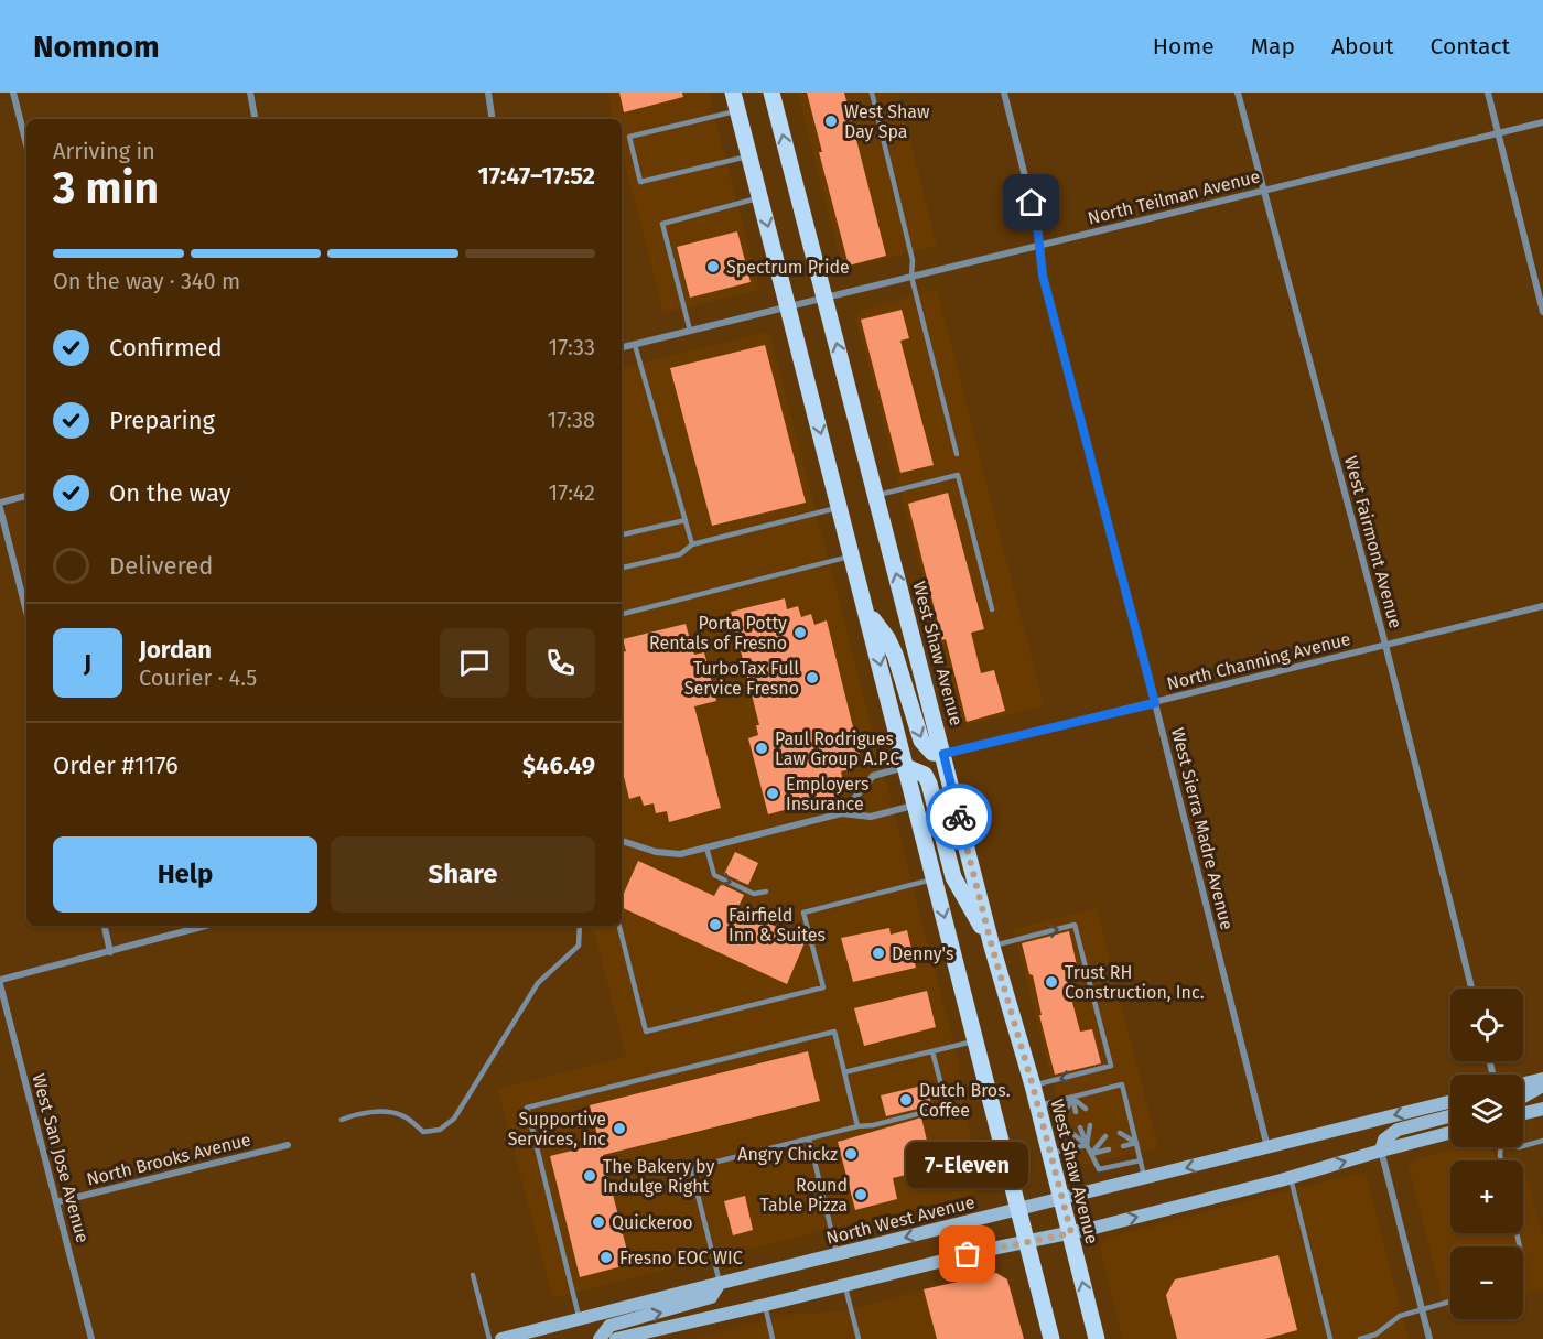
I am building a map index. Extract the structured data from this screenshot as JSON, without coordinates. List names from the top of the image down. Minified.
{"streets":{"main road":["West Shaw Avenue","North West Avenue"],"street":["North Teilman Avenue","West Fairmont Avenue","North Channing Avenue","West Sierra Madre Avenue","West San Jose Avenue","North Brooks Avenue"]},"crossings":[["North Teilman Avenue","West Fairmont Avenue"],["North Teilman Avenue","West Shaw Avenue"],["North Teilman Avenue","West Sierra Madre Avenue"],["West Fairmont Avenue","North Channing Avenue"],["West Shaw Avenue","North Channing Avenue"],["West Shaw Avenue","North West Avenue"],["North Channing Avenue","West Sierra Madre Avenue"],["West Sierra Madre Avenue","North West Avenue"],["West San Jose Avenue","North Brooks Avenue"]],"places":["West Shaw Day Spa","Spectrum Pride","Porta Potty Rentals of Fresno","TurboTax Full Service Fresno","Paul Rodrigues Law Group A.P.C","Employers Insurance","Fairfield Inn & Suites","Denny's","Trust RH Construction, Inc.","Dutch Bros. Coffee","Supportive Services, Inc","Angry Chickz","The Bakery by Indulge Right","Round Table Pizza","Quickeroo","7-Eleven","Fresno EOC WIC"],"page":{"header":"Nomnom","nav":["Home","Map","About","Contact"],"heading":["3 min","Arriving in","17:47–17:52"],"panel":["Jordan","Courier · 4.5","Order #1176","$46.49"],"bar":"On the way · 340 m","list":[["Confirmed","17:33"],["Preparing","17:38"],["On the way","17:42"],"Delivered"],"round":"J","buttons":["Help","Share"],"map_buttons":["+","−"],"bubble":"7-Eleven"}}
